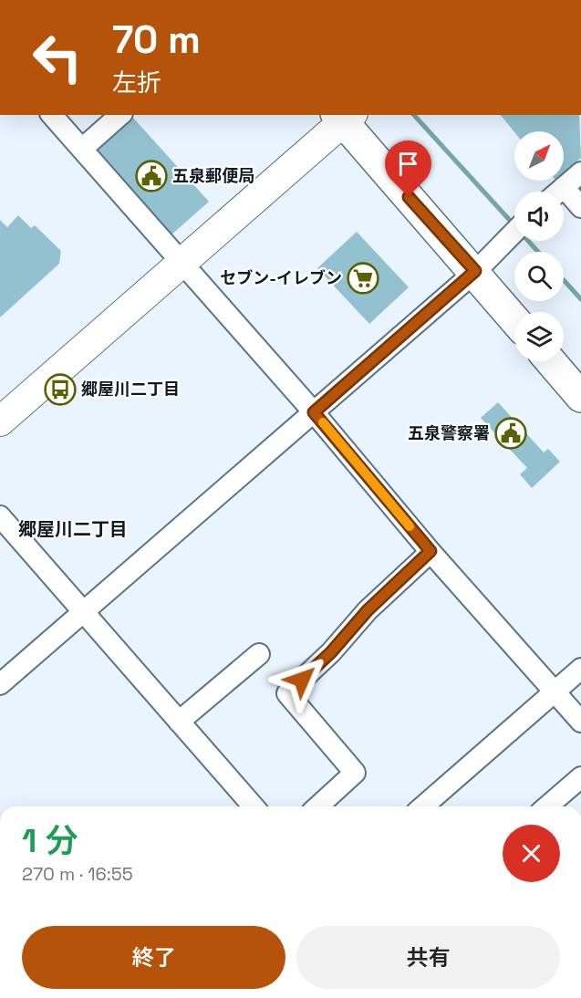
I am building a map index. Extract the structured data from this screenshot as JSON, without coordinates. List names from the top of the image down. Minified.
{"districts":["郷屋川二丁目"],"places":{"public building":["五泉郵便局","五泉警察署"],"supermarket":["セブン-イレブン"],"bus stop":["郷屋川二丁目"]},"north":"top right","page":{"turn":["70 m","左折"],"heading":["1 分","270 m · 16:55"],"buttons":["終了","共有"]}}
